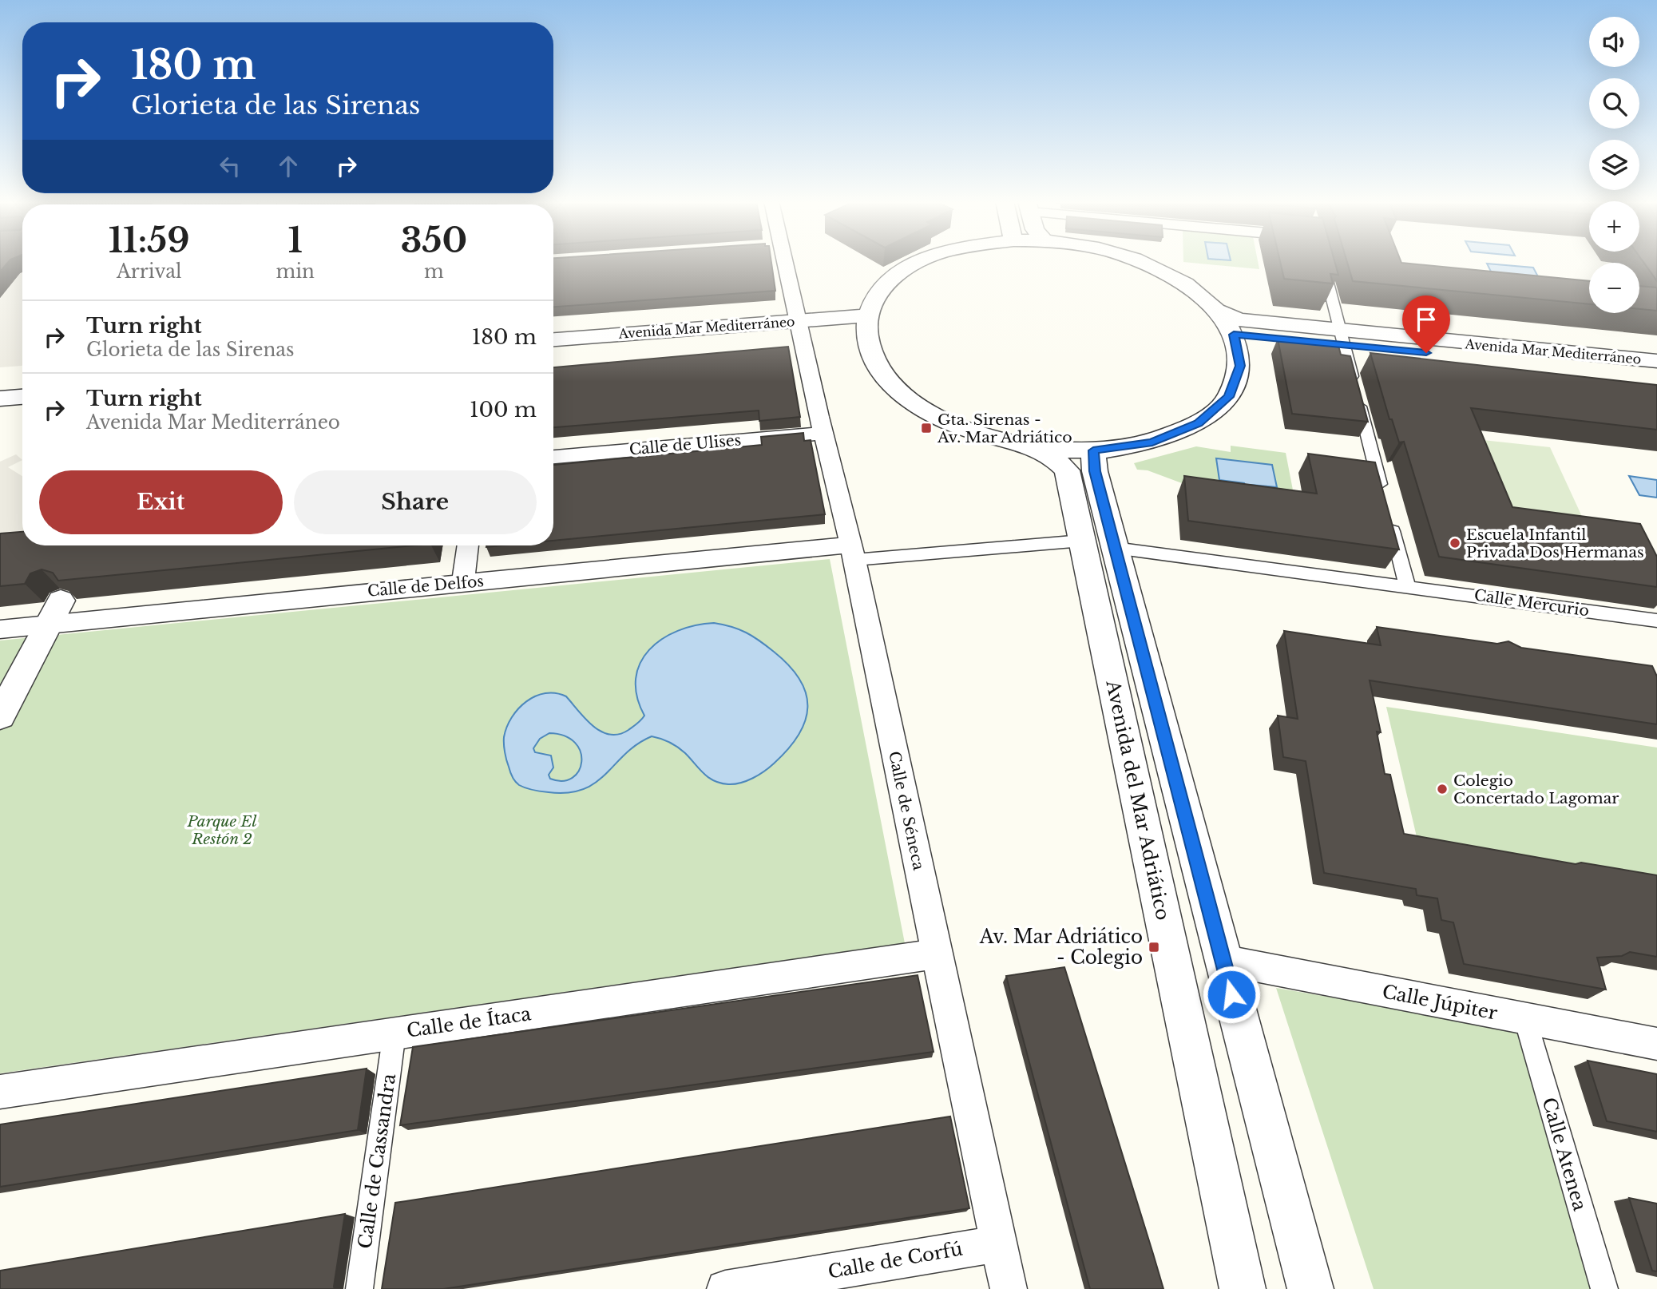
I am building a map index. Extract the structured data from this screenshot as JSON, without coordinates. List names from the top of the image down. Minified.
{"streets":{"street":["Avenida Mar Mediterráneo","Calle de Ulises","Calle de Delfos","Calle Mercurio","Avenida del Mar Adriático","Calle de Séneca","Calle Júpiter","Calle de Ítaca","Calle Atenea","Calle de Cassandra","Calle de Corfú"]},"crossings":[["Avenida Mar Mediterráneo","Calle de Séneca"],["Calle de Ulises","Calle de Séneca"],["Calle de Delfos","Calle Mercurio"],["Calle de Delfos","Calle de Séneca"],["Calle Mercurio","Avenida del Mar Adriático"],["Calle Mercurio","Calle de Séneca"],["Avenida del Mar Adriático","Calle Júpiter"],["Calle de Séneca","Calle de Ítaca"],["Calle de Séneca","Calle de Corfú"],["Calle Júpiter","Calle Atenea"],["Calle de Ítaca","Calle de Cassandra"]],"parks":["Parque El Restón 2"],"places":{"transit":["Gta. Sirenas - Av. Mar Adriático","Av. Mar Adriático - Colegio"],"other":["Escuela Infantil Privada Dos Hermanas","Colegio Concertado Lagomar"]},"page":{"map_buttons":["+","−"],"turn":["180 m","Glorieta de las Sirenas"],"eta":["11:59","Arrival","1","min","350","m"],"list":[{"name":"Turn right","note":"Glorieta de las Sirenas","value":"180 m"},{"name":"Turn right","note":"Avenida Mar Mediterráneo","value":"100 m"}],"buttons":["Exit","Share"]}}
